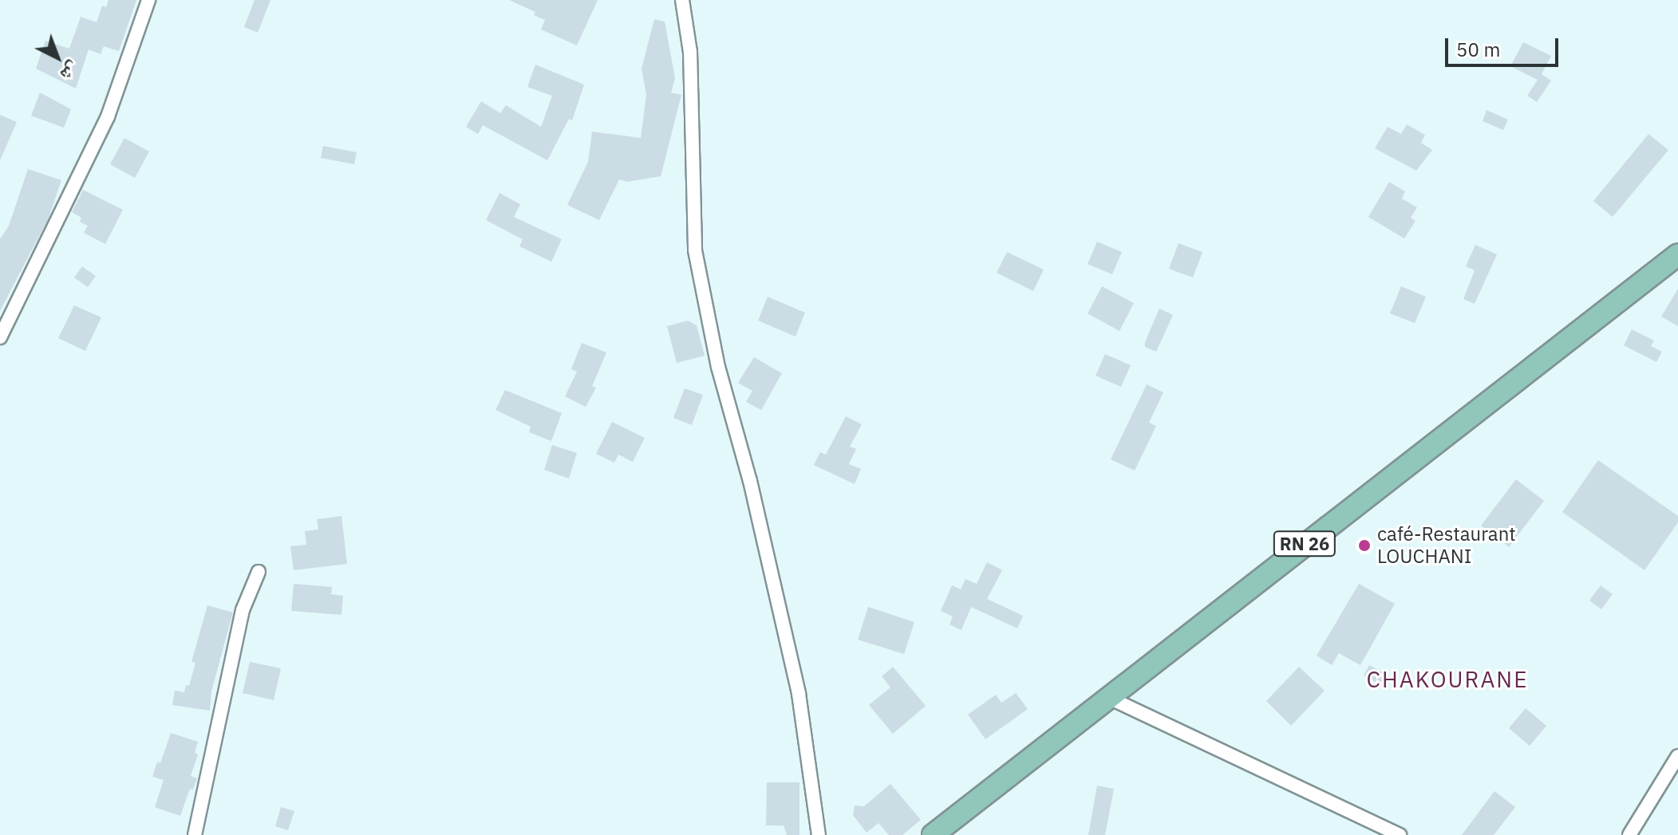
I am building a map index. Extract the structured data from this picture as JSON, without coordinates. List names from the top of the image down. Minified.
{"streets":{"main road":["RN 26"]},"districts":["CHAKOURANE"],"places":["café-Restaurant LOUCHANI"],"scale_bar":"50 m","north":"bottom right"}
